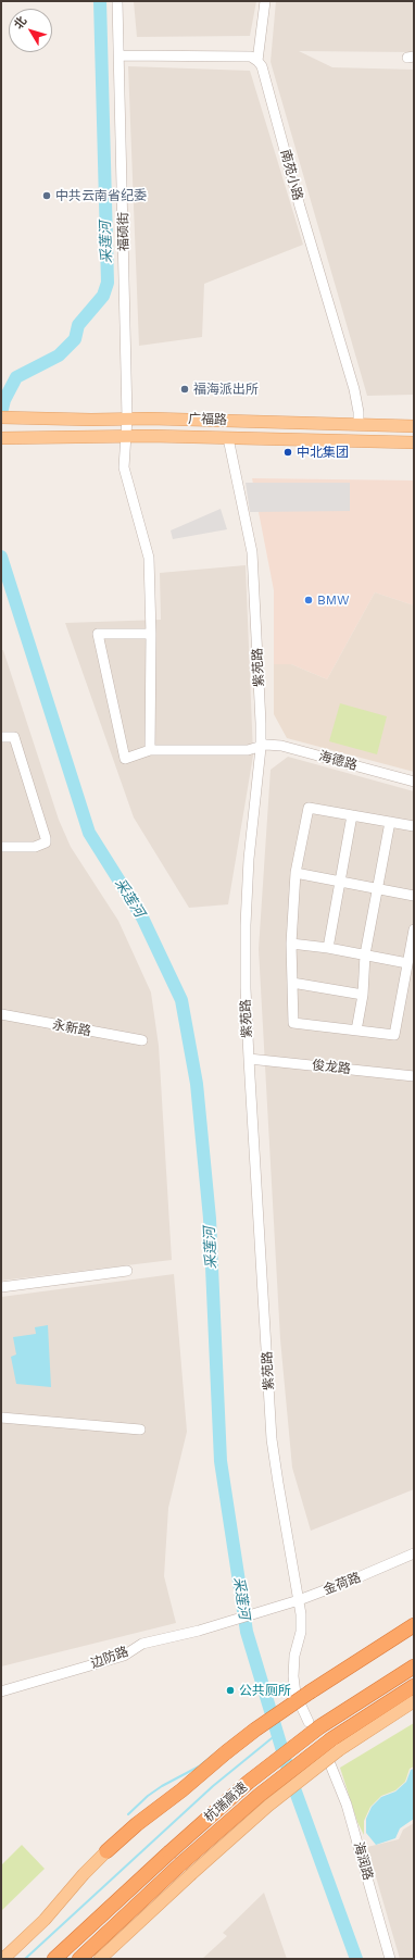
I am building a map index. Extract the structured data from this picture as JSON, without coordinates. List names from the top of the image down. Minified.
{"streets":{"highway":["杭瑞高速"],"main road":["广福路"],"street":["南苑小路","福硕街","紫苑路","海德路","永新路","俊龙路","金荷路","边防路","海润路"]},"crossings":[["南苑小路","广福路"],["福硕街","广福路"],["福硕街","海德路"],["广福路","紫苑路"],["紫苑路","海德路"],["紫苑路","俊龙路"],["紫苑路","金荷路"],["金荷路","边防路"]],"water":["采莲河"],"places":["中共云南省纪委","福海派出所","中北集团","BMW","公共厕所"],"north":"top left"}
